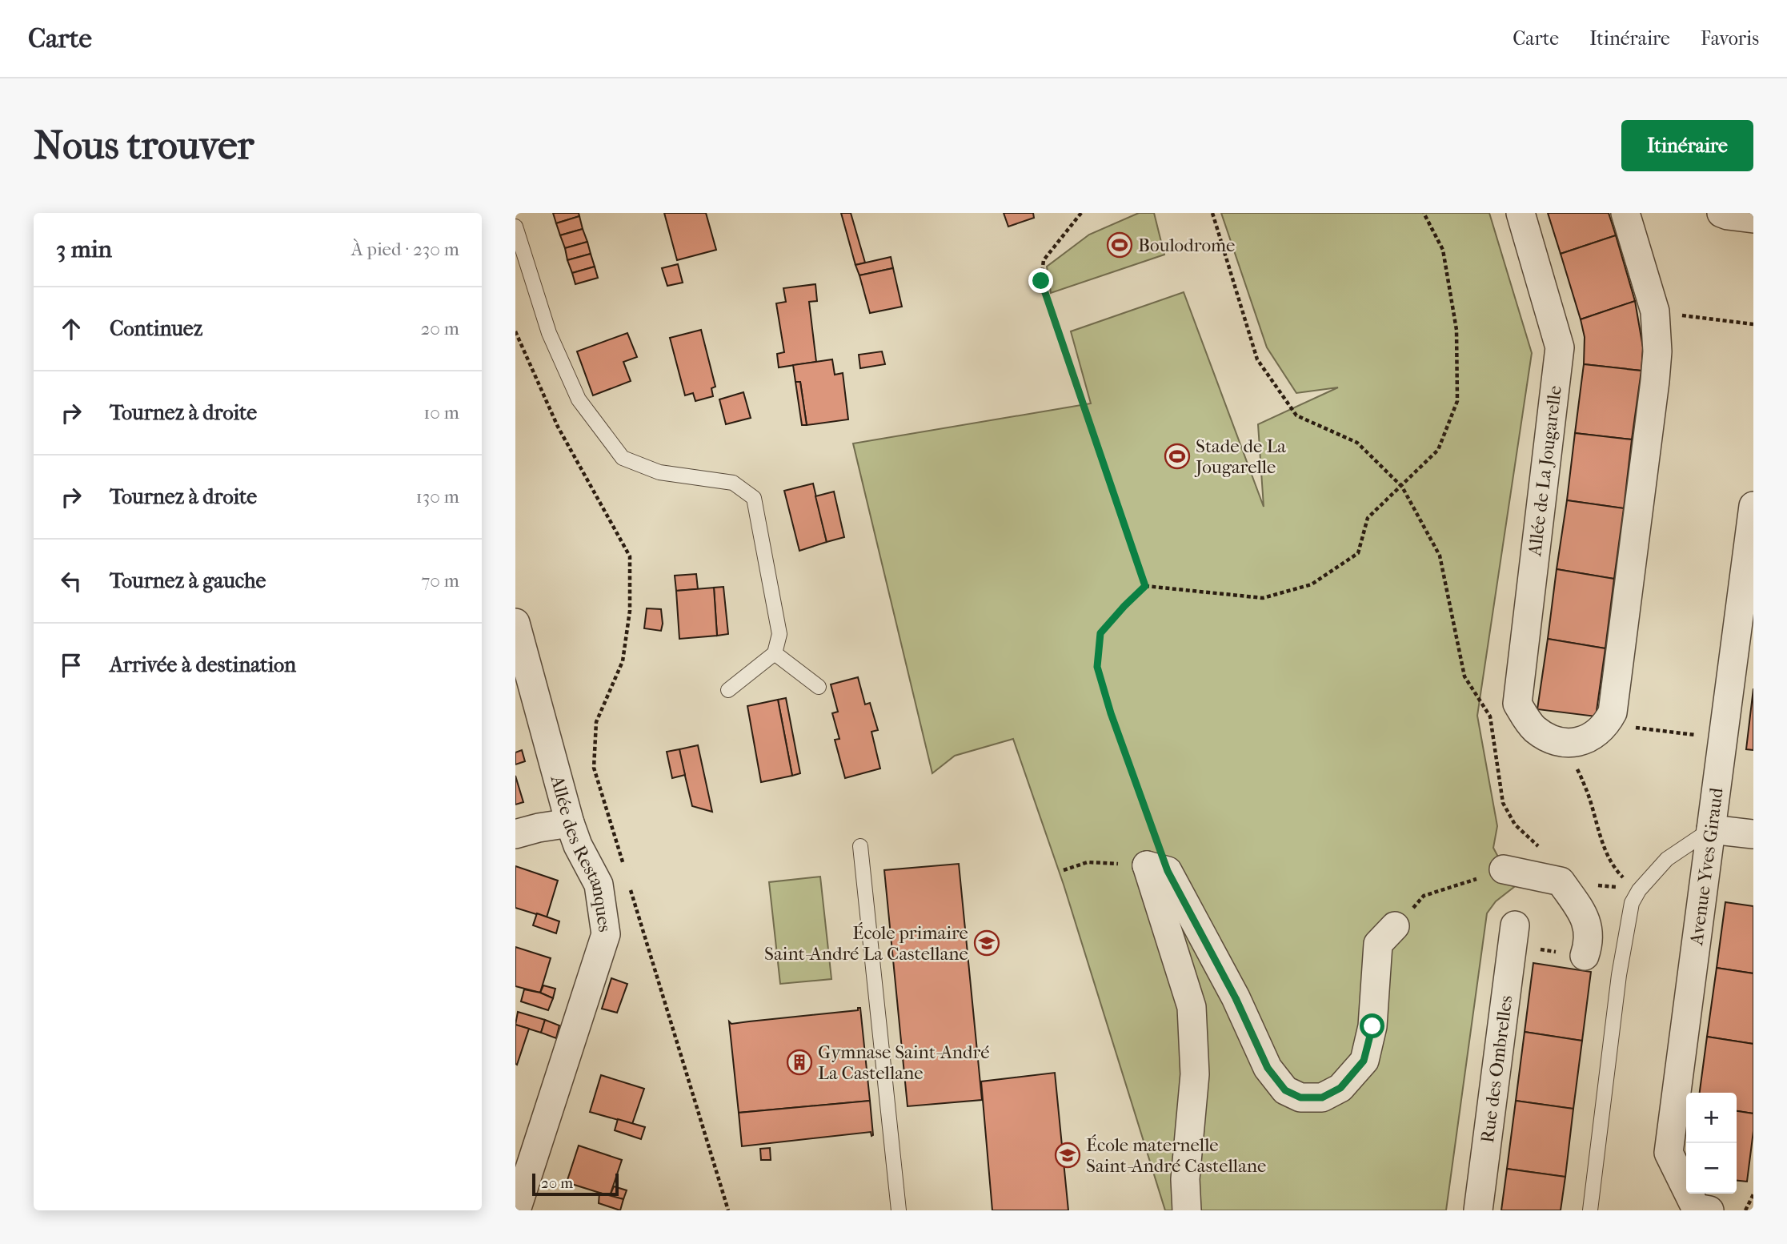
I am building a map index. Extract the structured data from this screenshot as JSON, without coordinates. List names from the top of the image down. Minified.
{"streets":{"street":["Allée de La Jougarelle","Allée des Restanques","Avenue Yves Giraud","Rue des Ombrelles"]},"places":{"sports":["Boulodrome","Stade de La Jougarelle"],"school or university":["École primaire Saint-André La Castellane","École maternelle Saint-André Castellane"],"building":["Gymnase Saint-André La Castellane"]},"scale_bar":"20 m","page":{"header":"Carte","nav":["Carte","Itinéraire","Favoris"],"buttons":"Itinéraire","title":"Nous trouver","heading":["3 min","À pied · 230 m"],"list":[["Continuez","20 m"],["Tournez à droite","10 m"],["Tournez à droite","130 m"],["Tournez à gauche","70 m"],"Arrivée à destination"],"map_buttons":["+","−"],"scale":"20 m"}}
